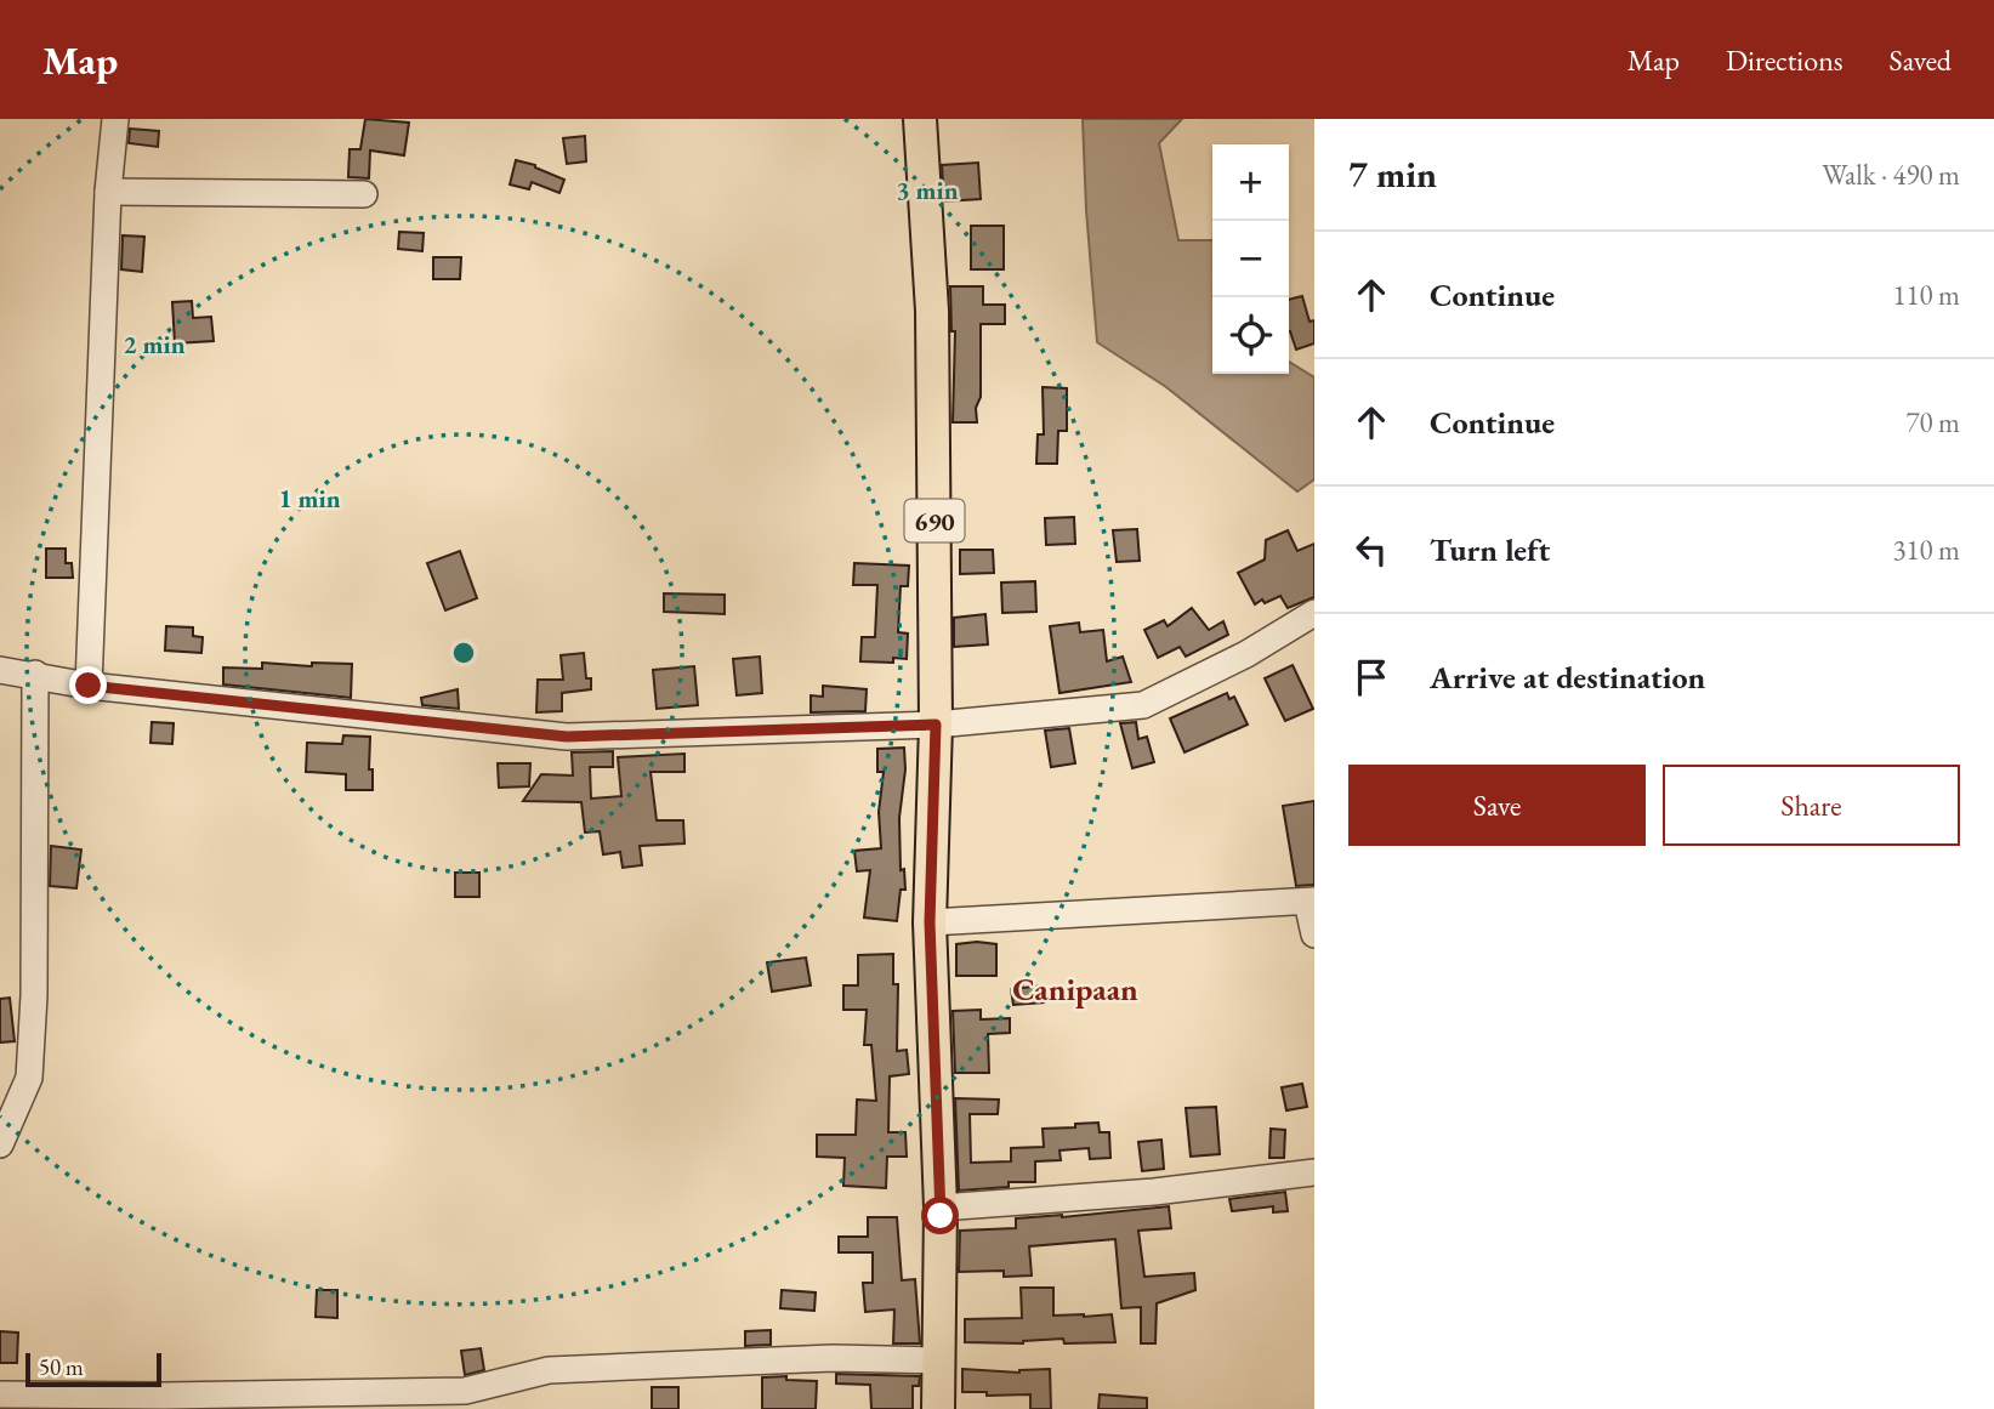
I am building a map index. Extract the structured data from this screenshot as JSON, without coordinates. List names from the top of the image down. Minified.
{"streets":{"main road":["690"]},"districts":["Canipaan"],"scale_bar":"50 m","page":{"header":"Map","nav":["Map","Directions","Saved"],"heading":["7 min","Walk · 490 m"],"map_buttons":["+","−"],"list":[["Continue","110 m"],["Continue","70 m"],["Turn left","310 m"],"Arrive at destination"],"buttons":["Save","Share"],"scale":"50 m"},"rings":["3 min","2 min","1 min"]}
